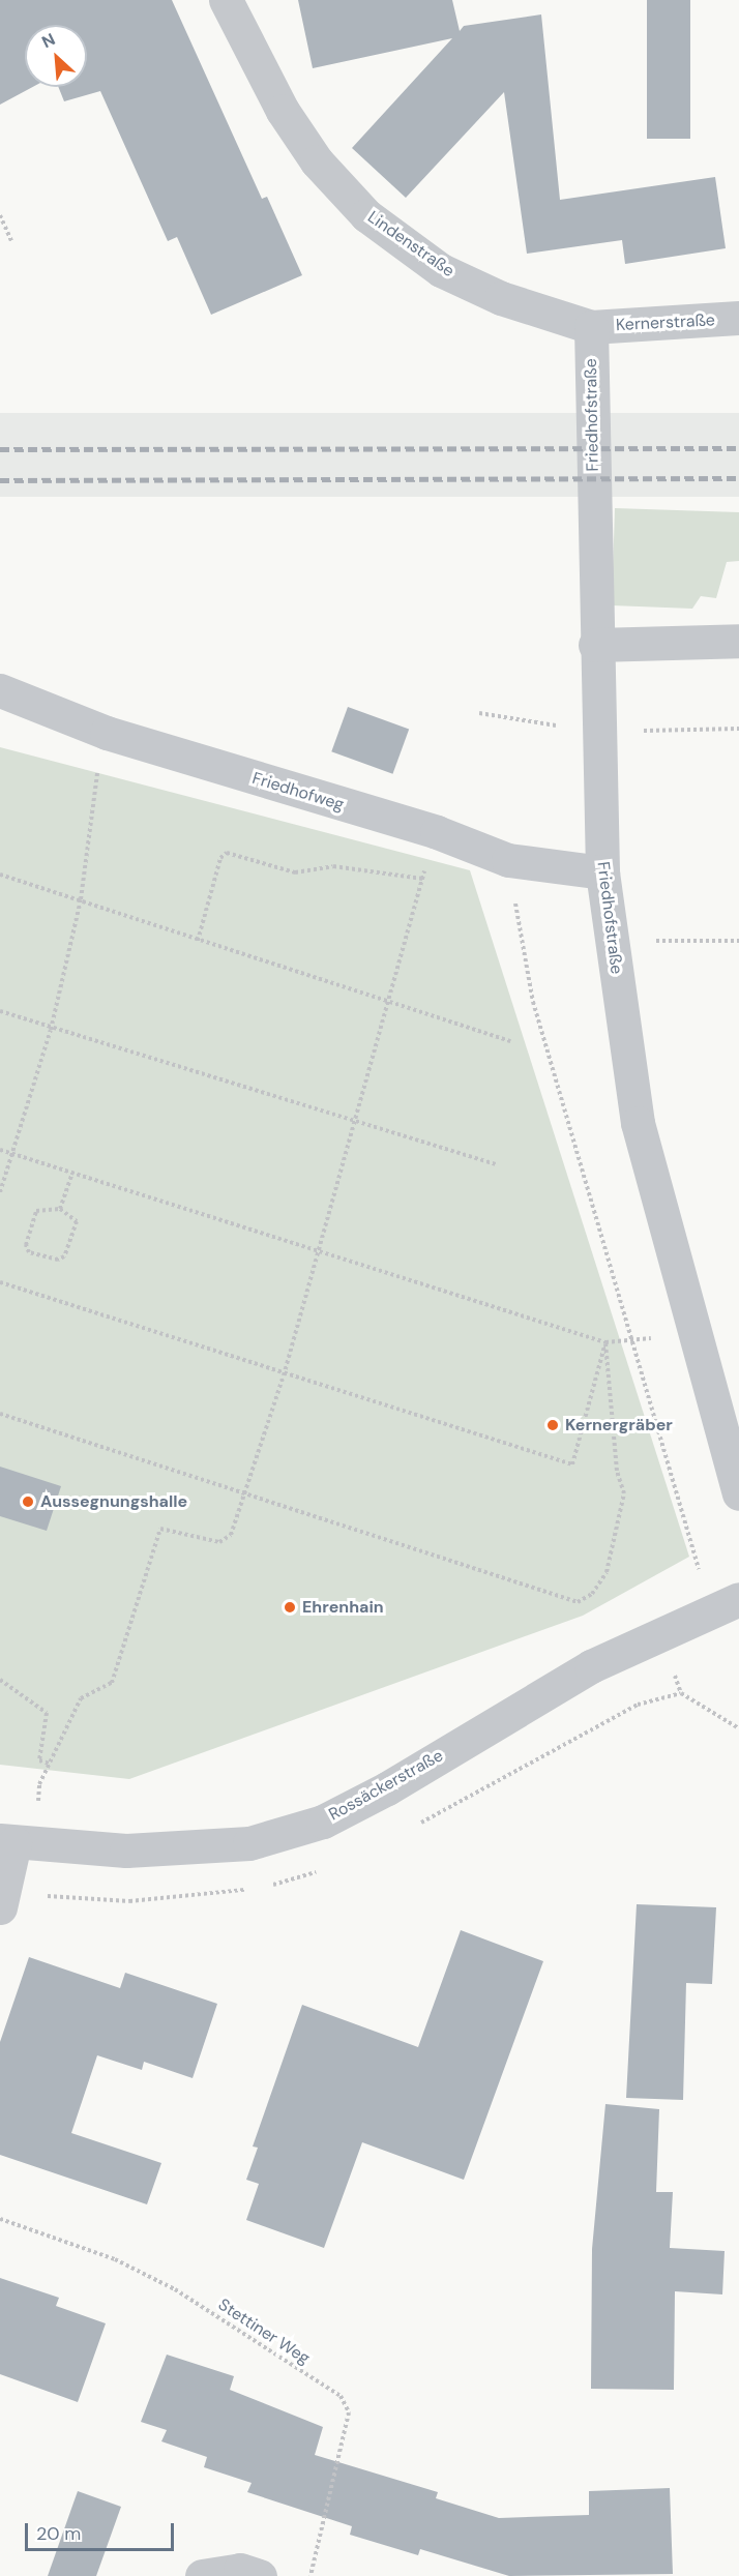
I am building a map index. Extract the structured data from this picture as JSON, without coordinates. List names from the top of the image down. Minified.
{"streets":{"street":["Lindenstraße","Kernerstraße","Friedhofstraße","Friedhofweg","Rossäckerstraße"],"path":["Stettiner Weg"]},"crossings":[["Lindenstraße","Kernerstraße"],["Lindenstraße","Friedhofstraße"],["Kernerstraße","Friedhofstraße"],["Friedhofstraße","Friedhofweg"]],"places":["Kernergräber","Aussegnungshalle","Ehrenhain"],"scale_bar":"20 m","north":"top left"}
